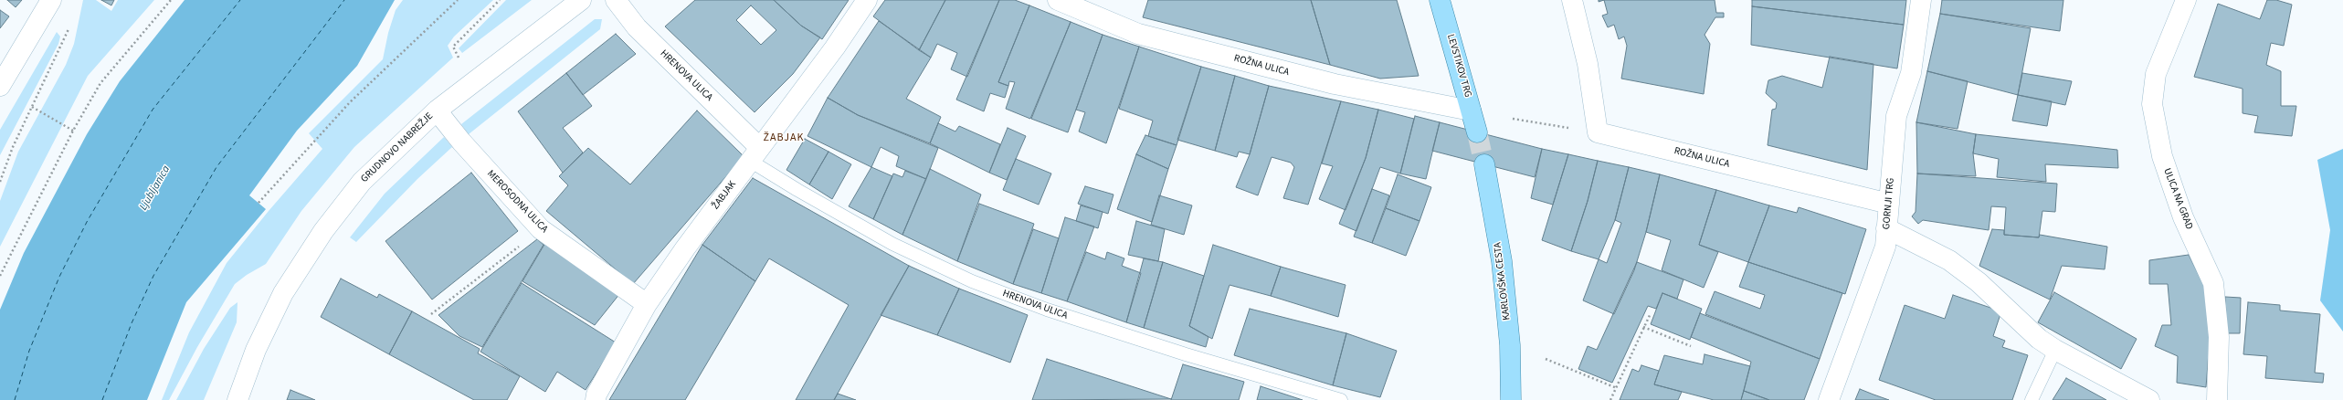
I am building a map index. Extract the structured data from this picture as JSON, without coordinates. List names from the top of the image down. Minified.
{"streets":{"main road":["LEVSTIKOV TRG","KARLOVŠKA CESTA"],"street":["ROŽNA ULICA","HRENOVA ULICA","GRUDNOVO NABREŽJE","ŽABJAK","ULICA NA GRAD","MEROSODNA ULICA","GORNJI TRG"]},"crossings":[["ROŽNA ULICA","LEVSTIKOV TRG"],["ROŽNA ULICA","GORNJI TRG"],["HRENOVA ULICA","ŽABJAK"],["GRUDNOVO NABREŽJE","MEROSODNA ULICA"],["ŽABJAK","MEROSODNA ULICA"]],"districts":["ŽABJAK"],"water":["Ljubljanica"]}
